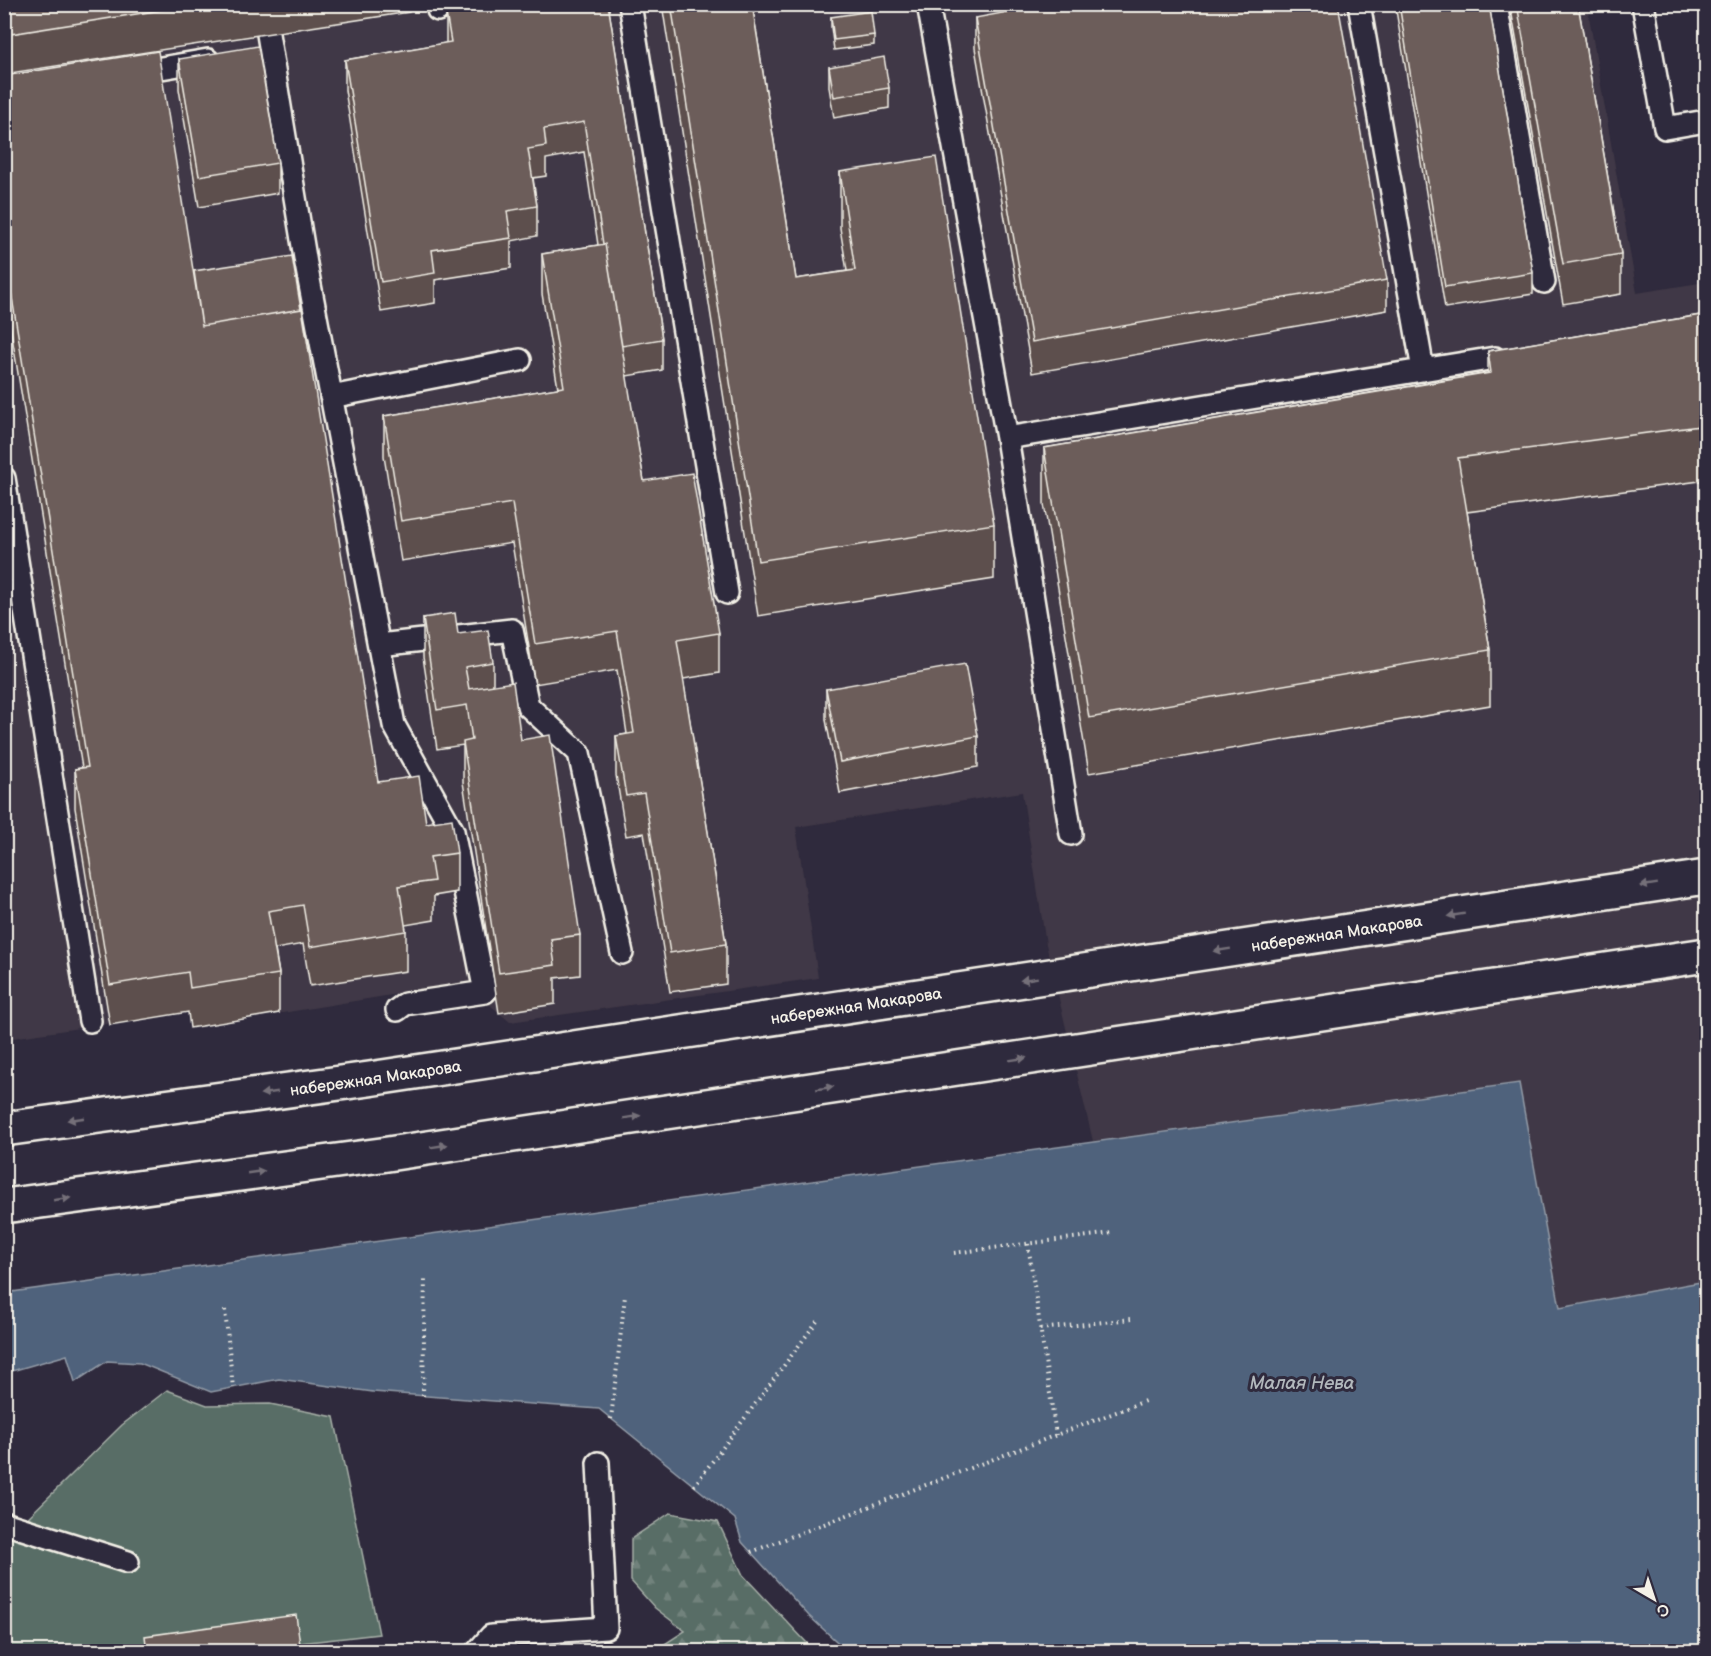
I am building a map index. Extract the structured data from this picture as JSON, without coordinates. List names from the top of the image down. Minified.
{"streets":{"main road":["набережная Макарова"]},"water":["Малая Нева"],"north":"bottom right"}
